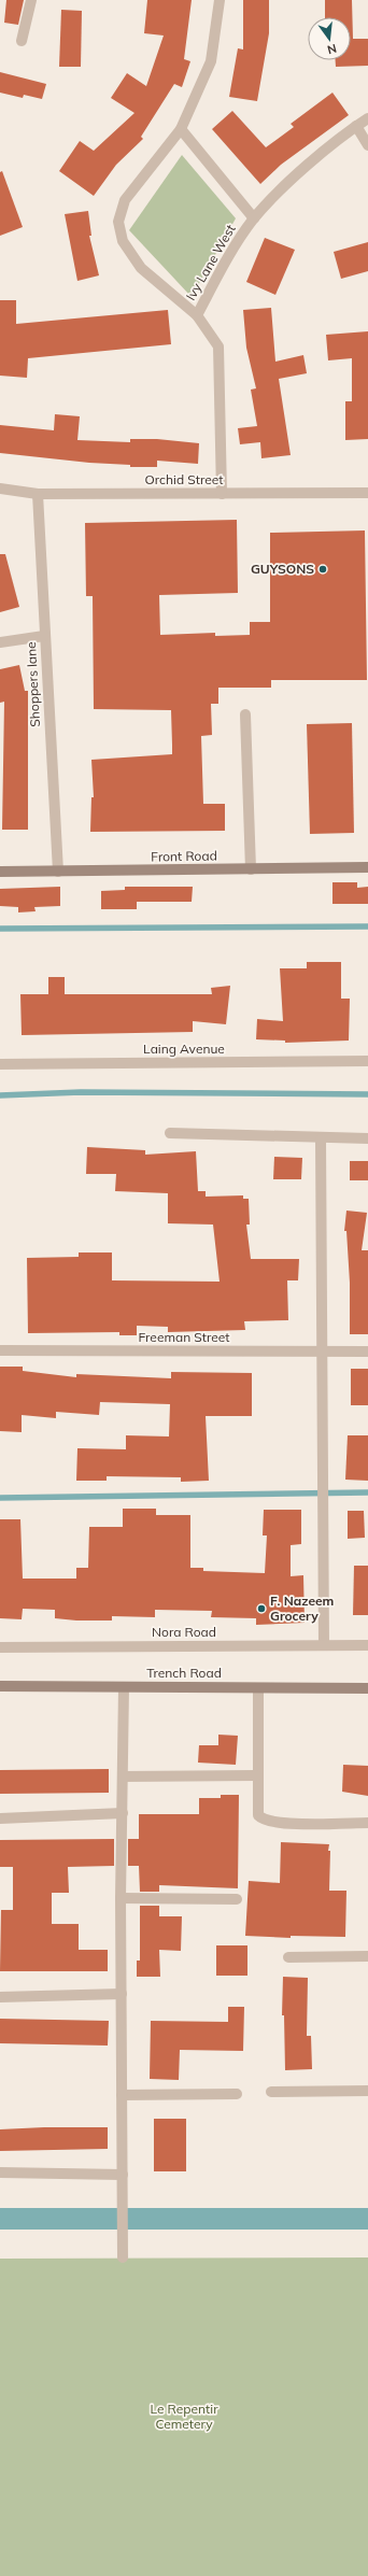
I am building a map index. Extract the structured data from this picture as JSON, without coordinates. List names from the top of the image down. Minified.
{"streets":{"street":["Ivy Lane West","Orchid Street","Shoppers lane","Front Road","Laing Avenue","Freeman Street","Nora Road","Trench Road"]},"crossings":[["Ivy Lane West","Orchid Street"],["Orchid Street","Shoppers lane"],["Shoppers lane","Front Road"]],"parks":["Le Repentir Cemetery"],"places":["GUYSONS","F. Nazeem Grocery"],"north":"bottom"}
